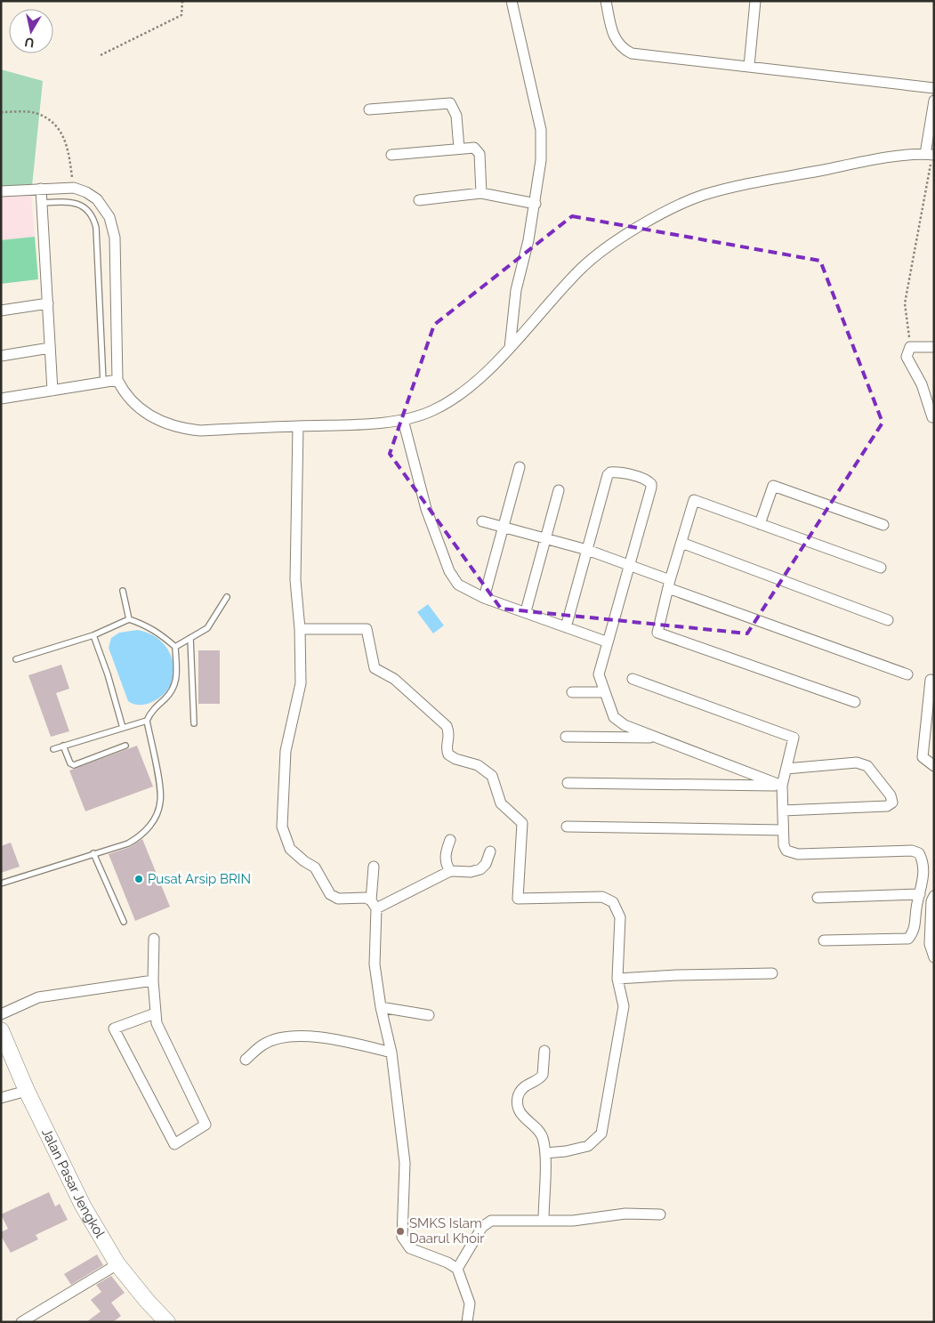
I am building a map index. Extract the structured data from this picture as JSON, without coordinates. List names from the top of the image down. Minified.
{"streets":{"main road":["Jalan Pasar Jengkol"]},"places":["Pusat Arsip BRIN","SMKS Islam Daarul Khoir"],"north":"bottom"}
